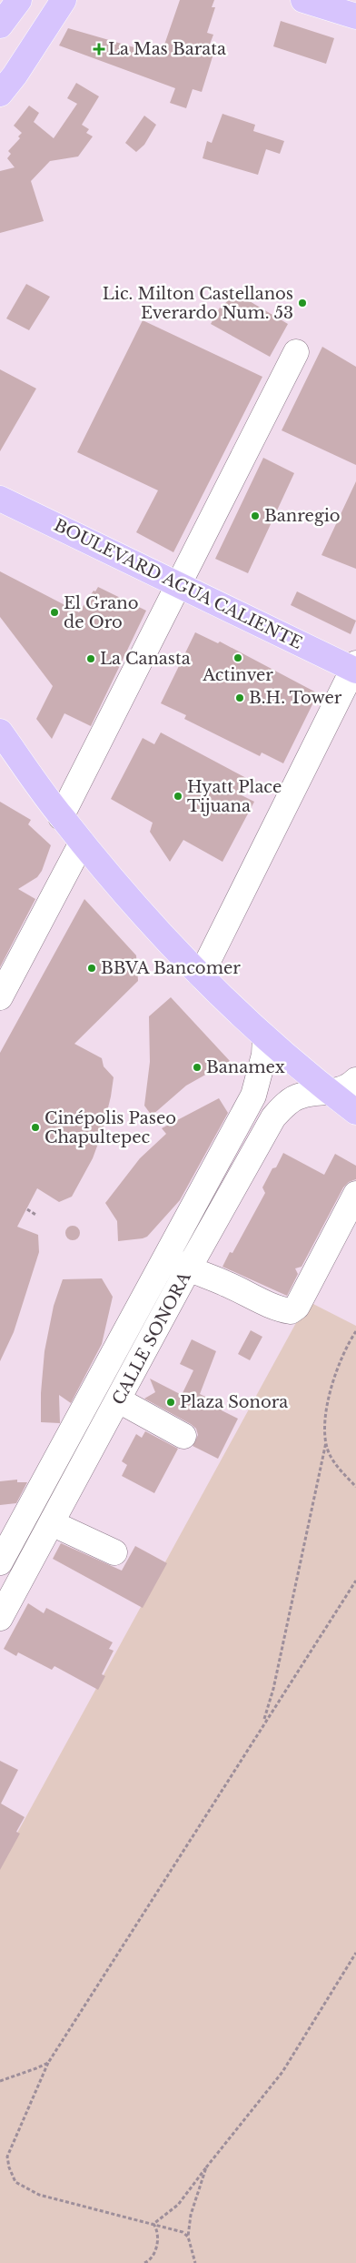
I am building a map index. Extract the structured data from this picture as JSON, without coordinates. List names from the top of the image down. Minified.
{"streets":{"main road":["BOULEVARD AGUA CALIENTE"],"street":["CALLE SONORA"]},"places":{"health":["La Mas Barata"],"other":["Lic. Milton Castellanos Everardo Num. 53","Banregio","El Grano de Oro","Actinver","La Canasta","B.H. Tower","Hyatt Place Tijuana","BBVA Bancomer","Banamex","Cinépolis Paseo Chapultepec","Plaza Sonora"]}}
